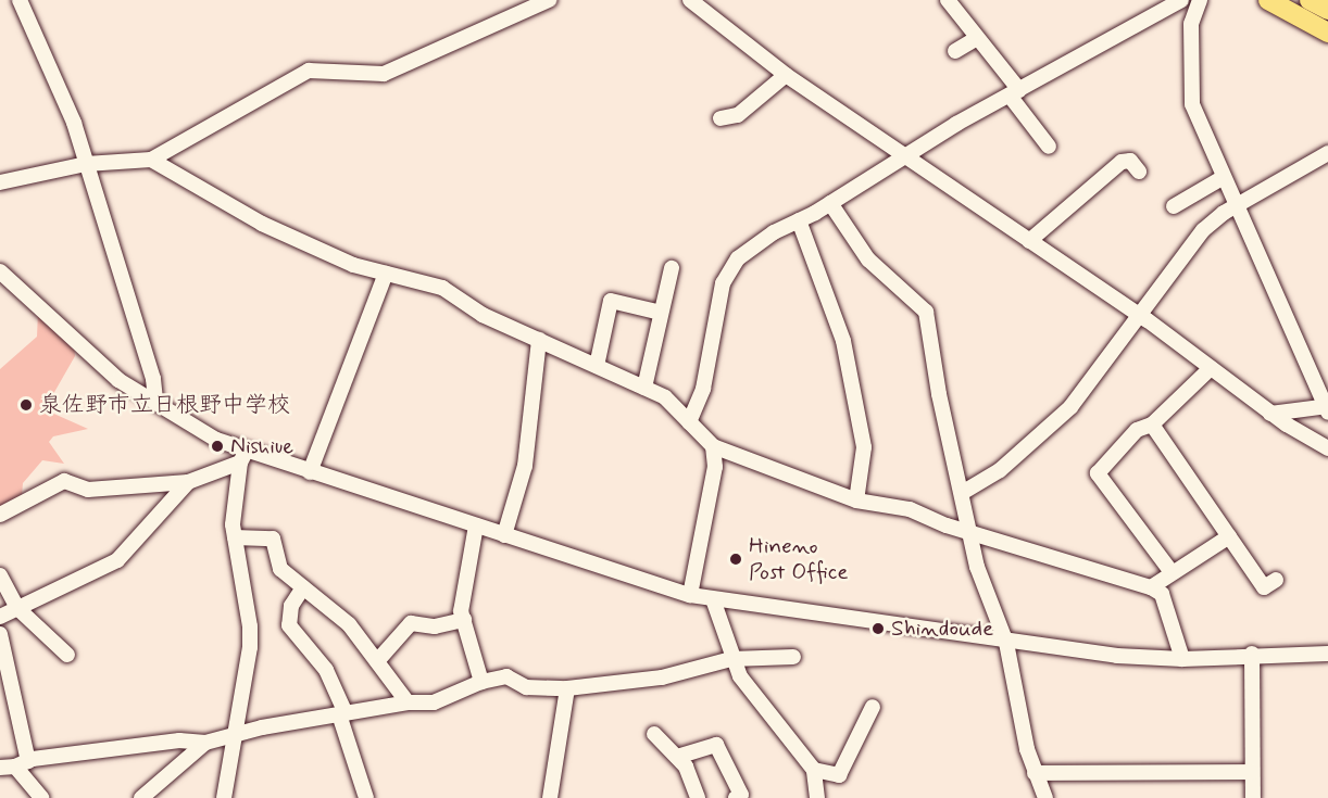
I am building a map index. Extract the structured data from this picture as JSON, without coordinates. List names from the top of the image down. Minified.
{"places":["泉佐野市立日根野中学校","Nishiue","Hineno Post Office","Shindoude"]}
